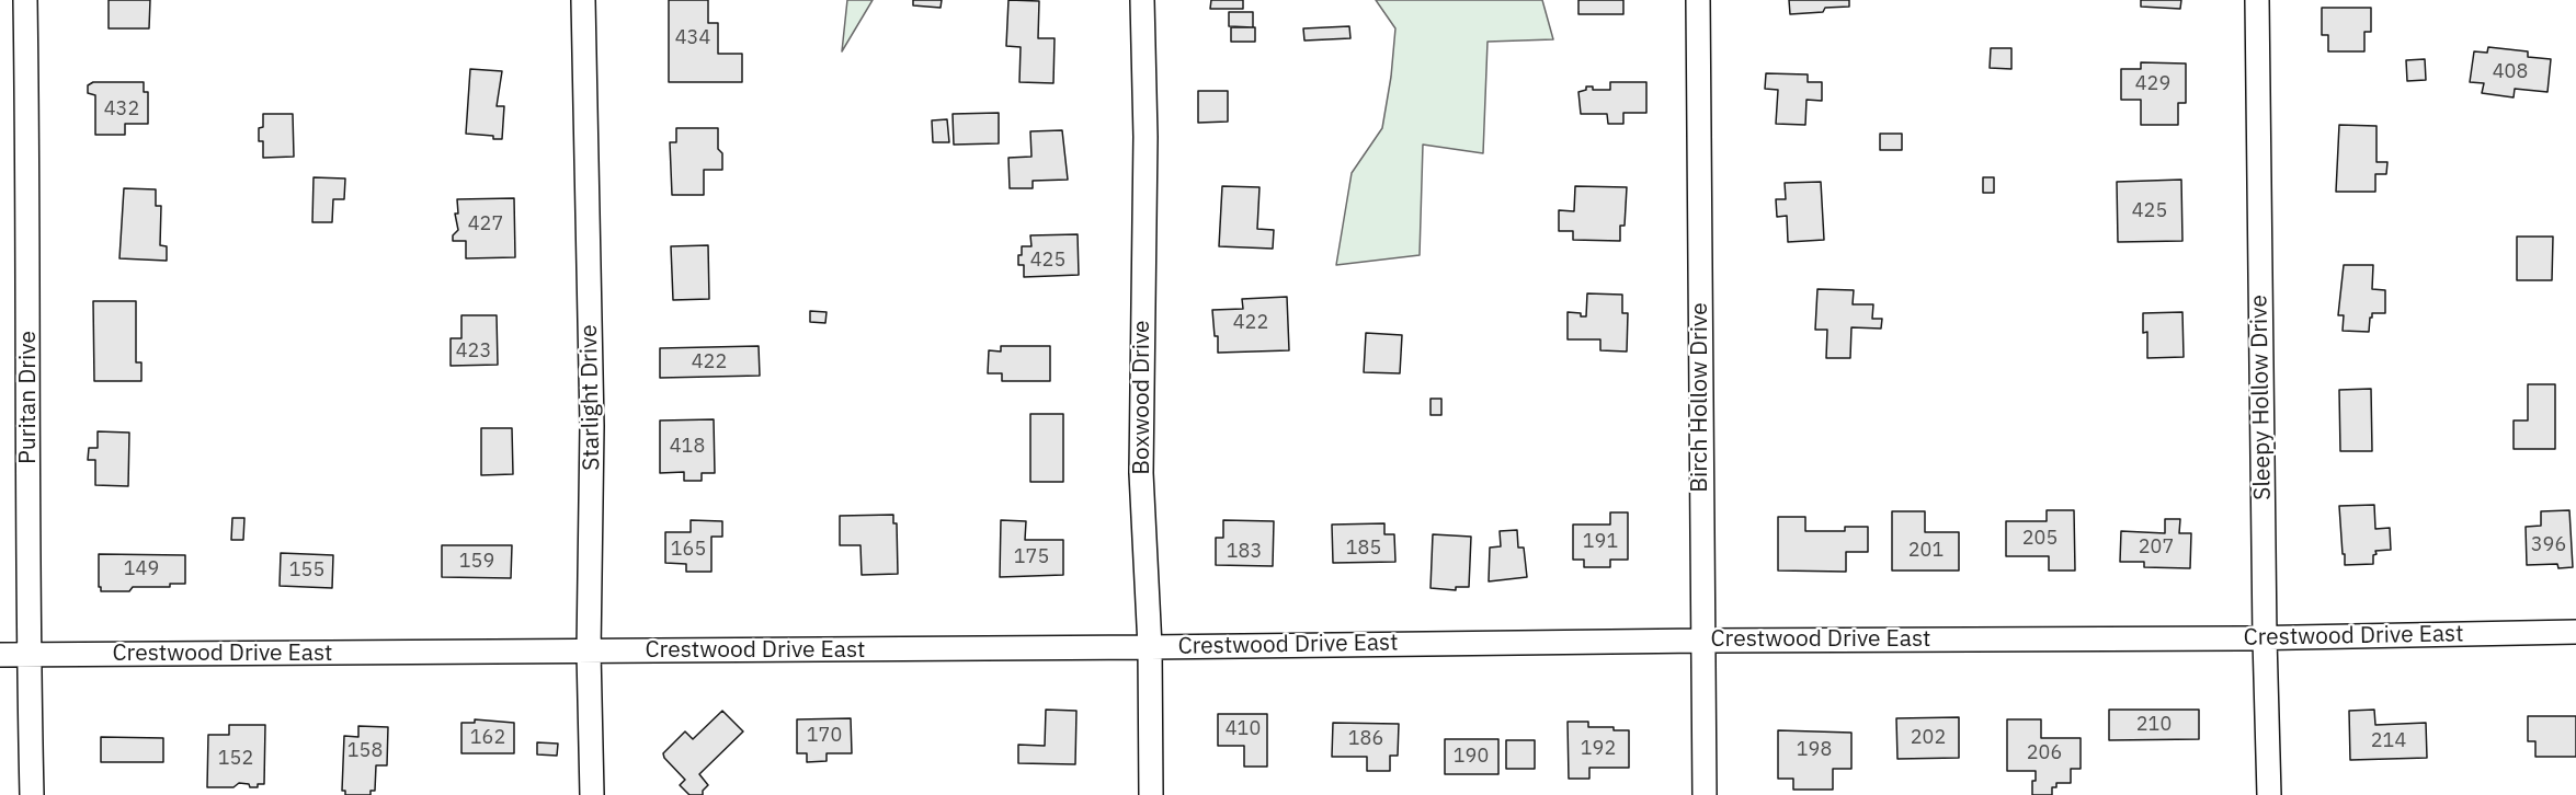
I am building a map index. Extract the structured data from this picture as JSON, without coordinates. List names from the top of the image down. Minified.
{"streets":{"street":["Puritan Drive","Starlight Drive","Boxwood Drive","Birch Hollow Drive","Sleepy Hollow Drive","Crestwood Drive East"]},"crossings":[["Puritan Drive","Crestwood Drive East"],["Starlight Drive","Crestwood Drive East"],["Boxwood Drive","Crestwood Drive East"],["Birch Hollow Drive","Crestwood Drive East"],["Sleepy Hollow Drive","Crestwood Drive East"]],"house_numbers":["434","408","429","432","425","427","425","422","423","422","418","205","191","396","207","185","165","201","183","175","159","149","155","210","410","170","162","202","186","214","192","198","158","206","190","152"]}
